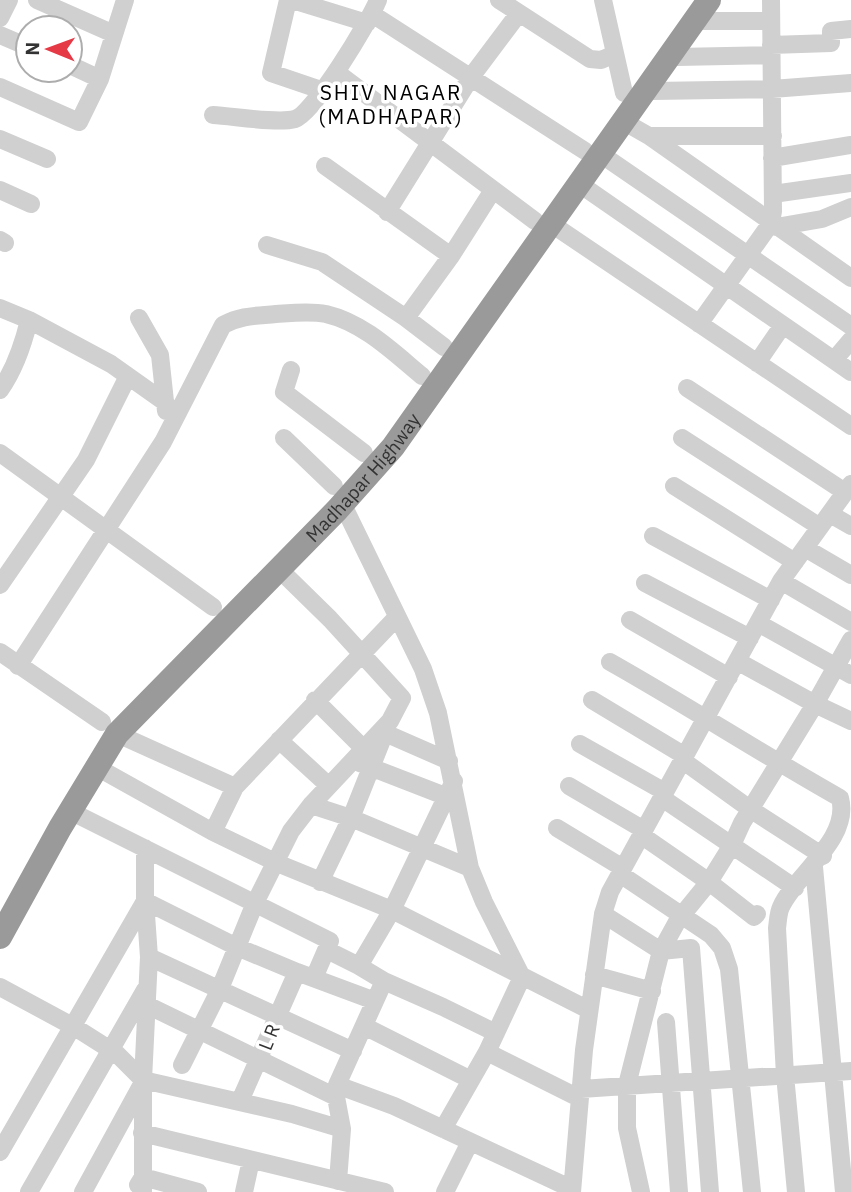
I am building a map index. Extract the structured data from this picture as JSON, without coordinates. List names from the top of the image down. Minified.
{"streets":{"highway":["Madhapar Highway"],"street":["L R"]},"districts":["SHIV NAGAR (MADHAPAR)"],"north":"left"}
